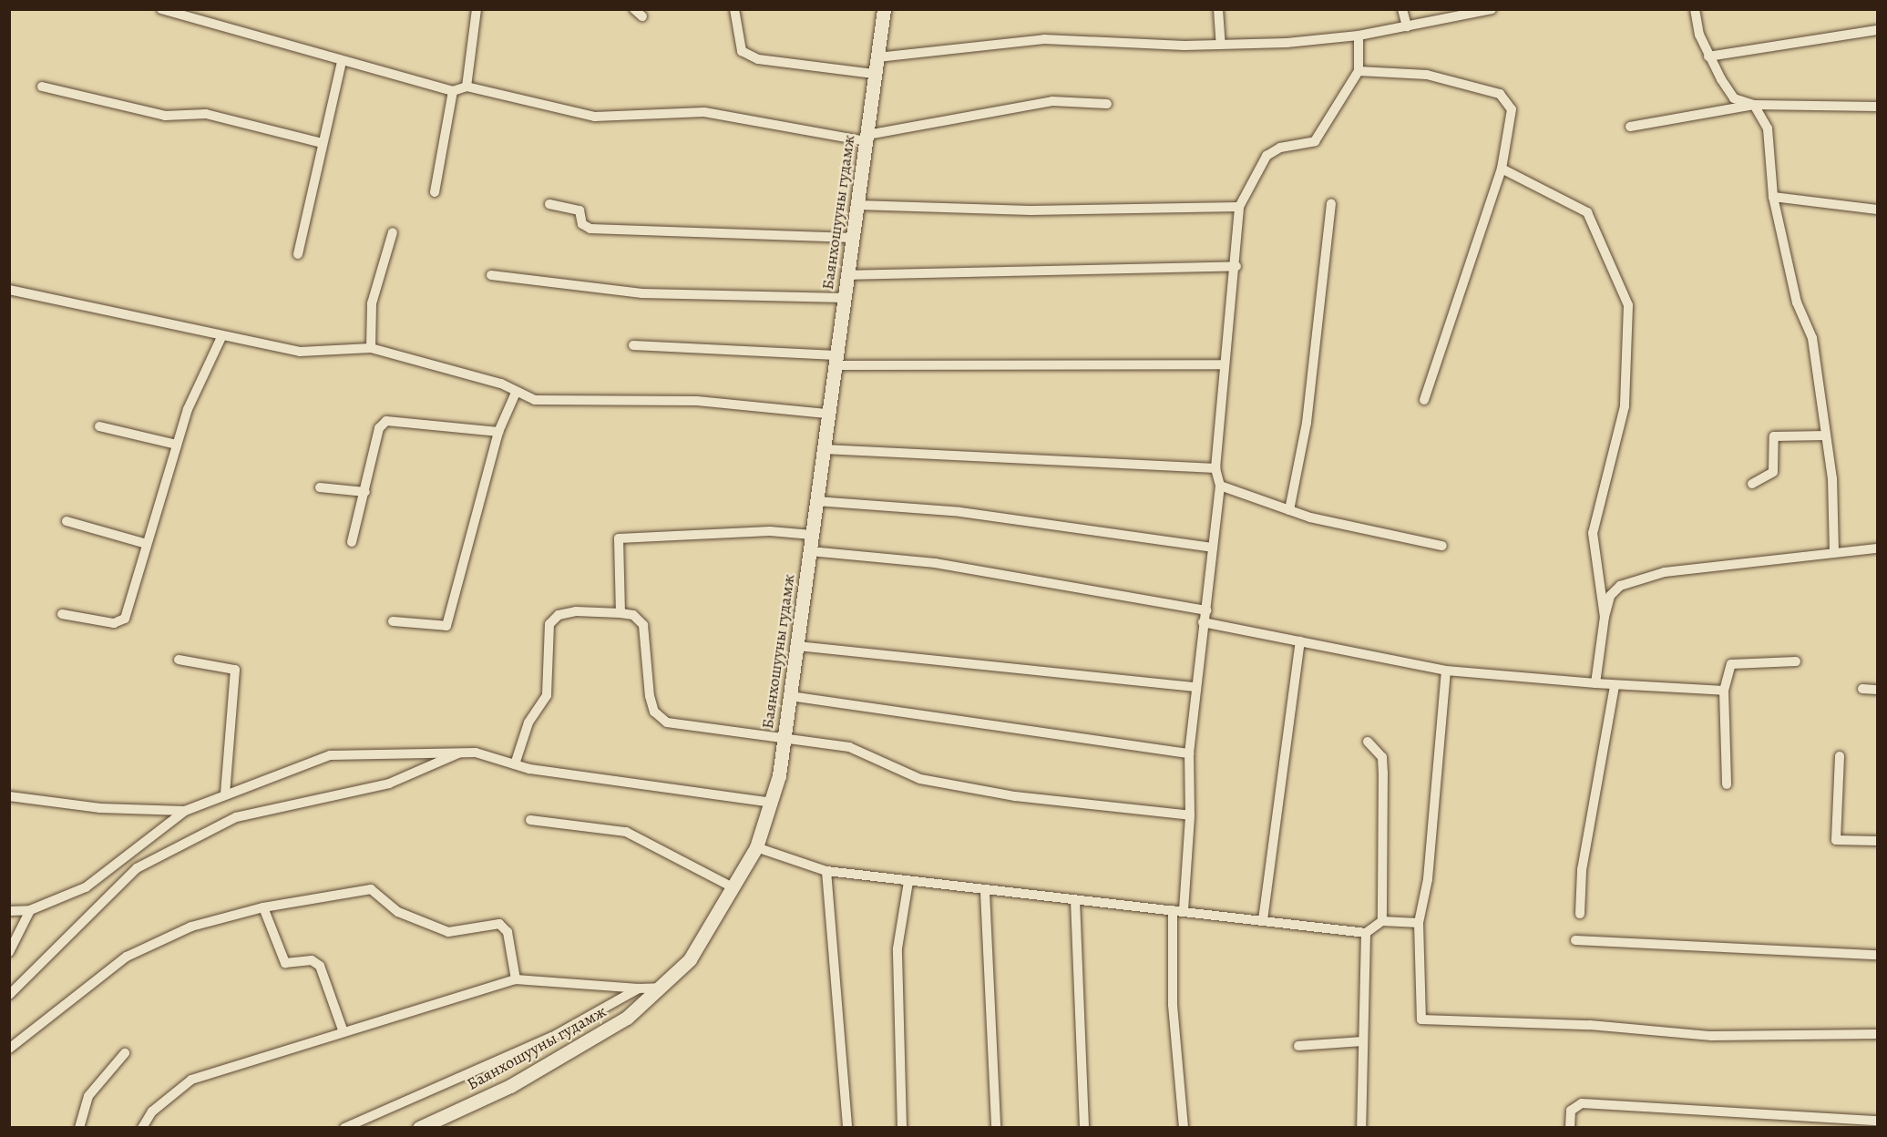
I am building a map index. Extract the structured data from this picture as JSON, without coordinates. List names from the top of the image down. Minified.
{"streets":{"main road":["Баянхошууны гудамж"]}}
